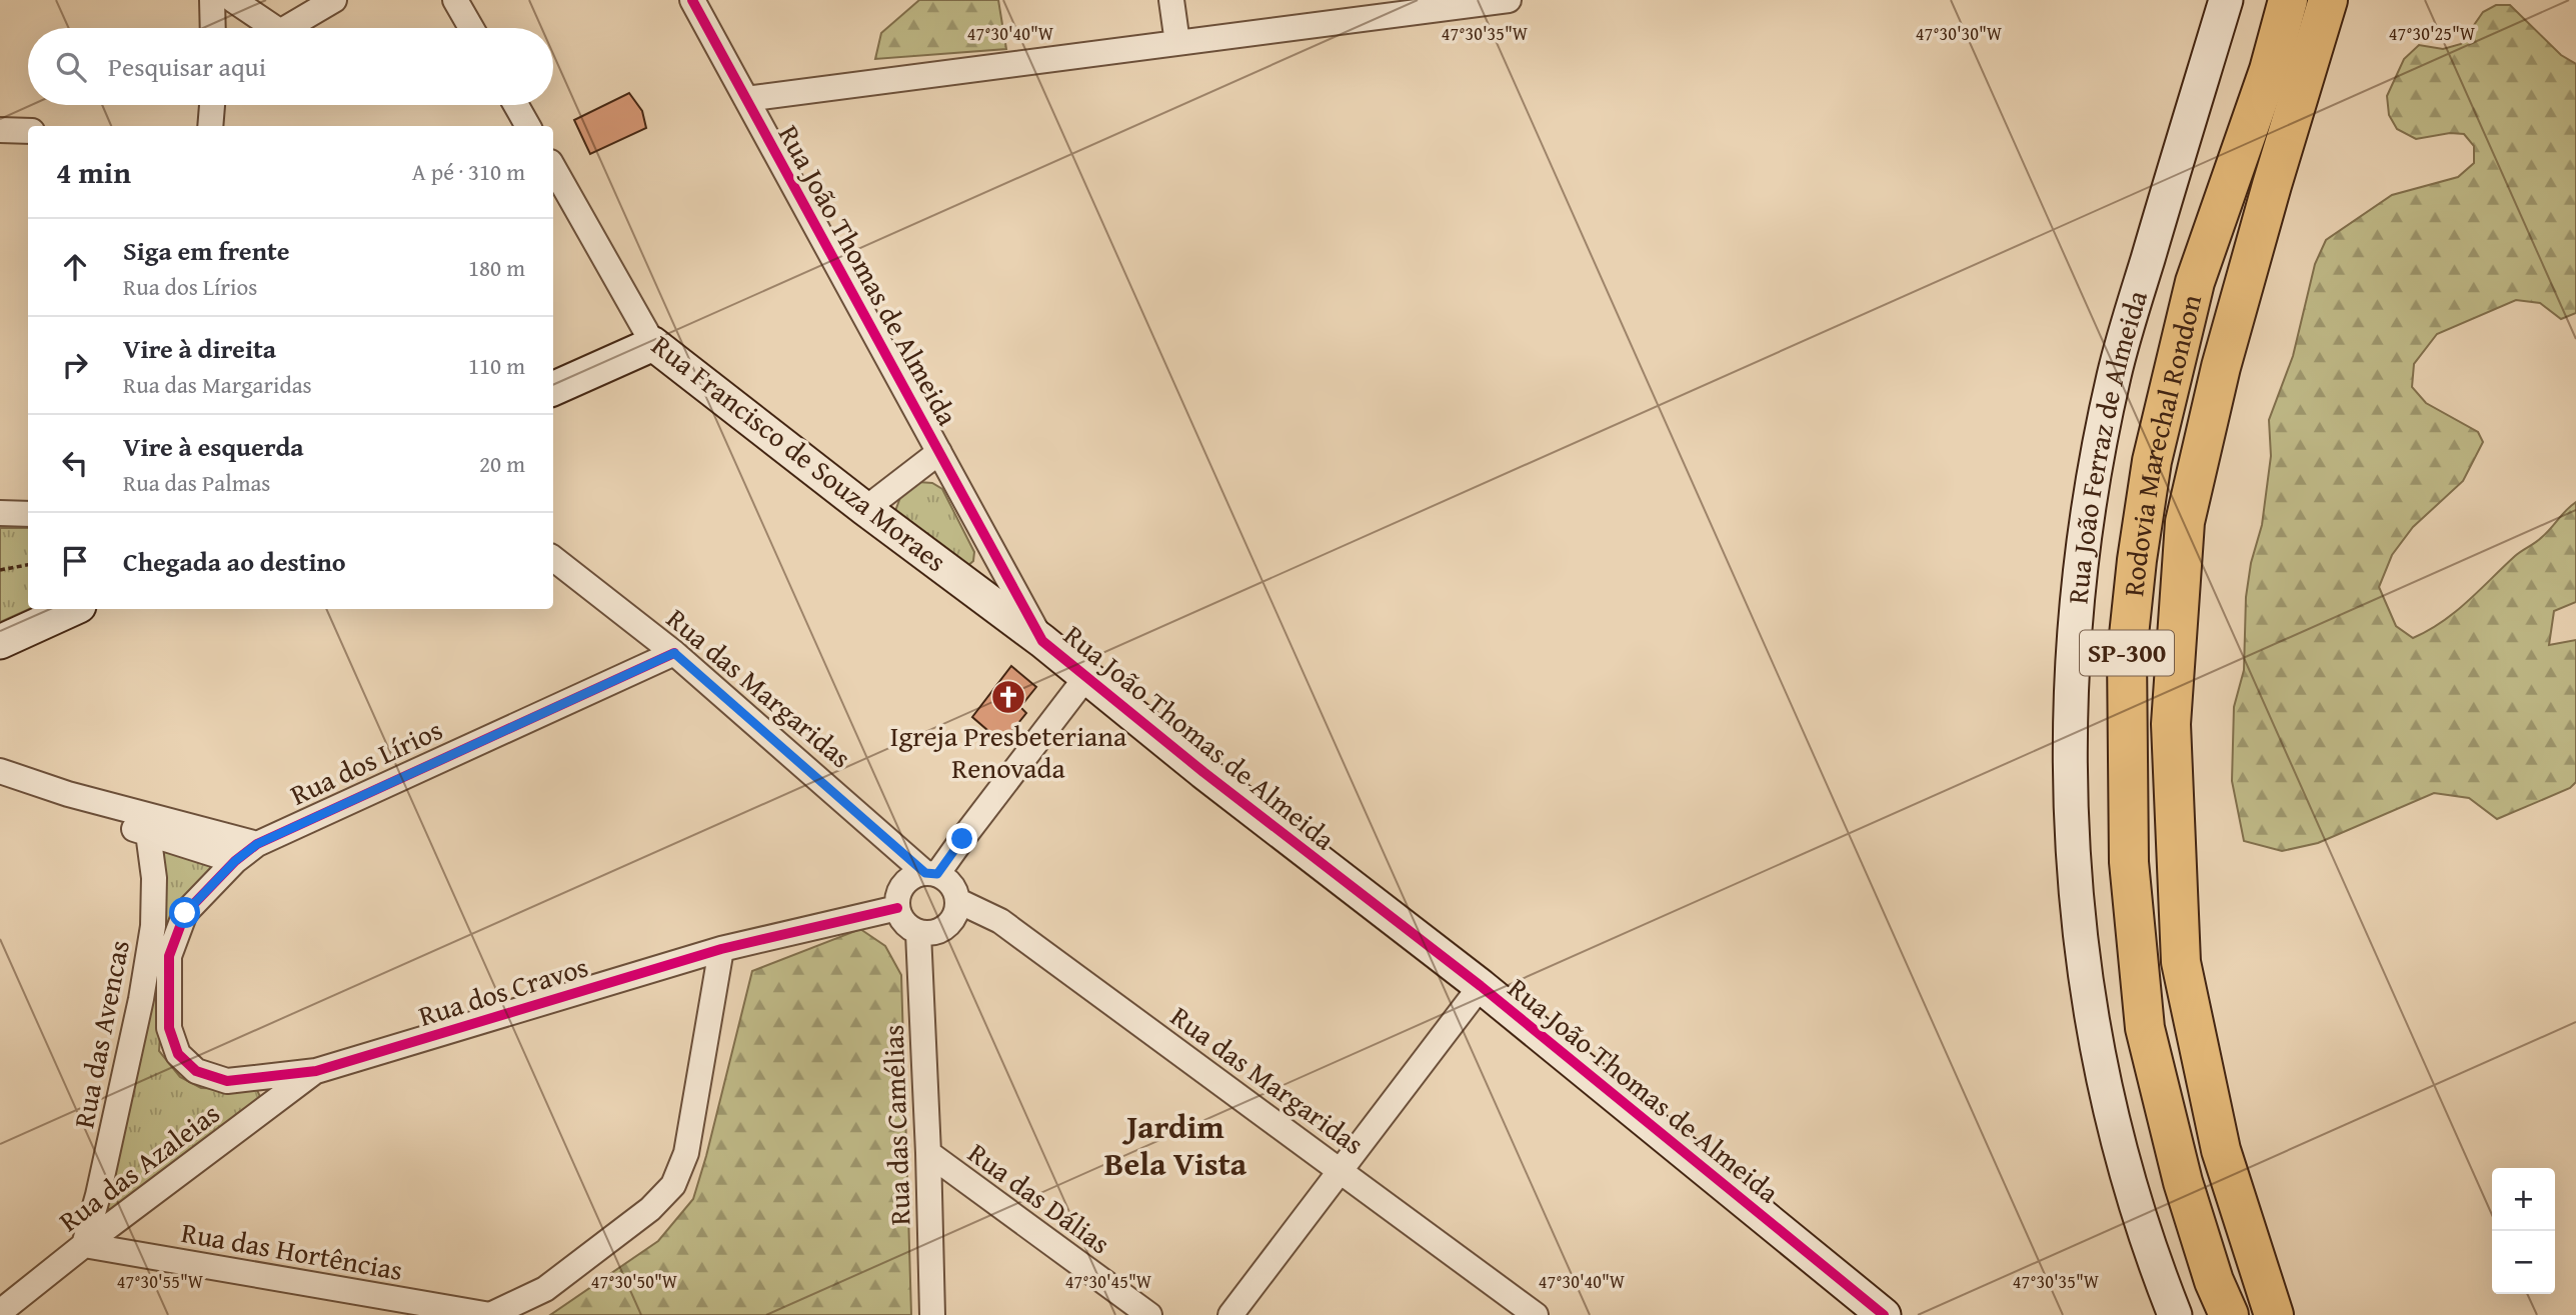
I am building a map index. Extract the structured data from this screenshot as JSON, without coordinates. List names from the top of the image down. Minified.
{"streets":{"highway":["Rodovia Marechal Rondon","SP-300"],"street":["Rua João Thomas de Almeida","Rua João Ferraz de Almeida","Rua Francisco de Souza Moraes","Rua das Margaridas","Rua dos Lírios","Rua dos Cravos","Rua das Avencas","Rua das Camélias","Rua das Azaleias","Rua das Dálias","Rua das Hortências"]},"crossings":[["Rua João Thomas de Almeida","Rua Francisco de Souza Moraes"],["Rua das Margaridas","Rua dos Lírios"],["Rua das Margaridas","Rua dos Cravos"],["Rua das Margaridas","Rua das Camélias"],["Rua dos Lírios","Rua dos Cravos"],["Rua dos Cravos","Rua das Camélias"],["Rua dos Cravos","Rua das Azaleias"],["Rua das Avencas","Rua das Azaleias"],["Rua das Avencas","Rua das Hortências"],["Rua das Camélias","Rua das Dálias"],["Rua das Azaleias","Rua das Hortências"]],"districts":["Jardim Bela Vista"],"places":{"church":["Igreja Presbeteriana Renovada"]},"page":{"search":"Pesquisar aqui","heading":["4 min","A pé · 310 m"],"list":[["Siga em frente","Rua dos Lírios","180 m"],["Vire à direita","Rua das Margaridas","110 m"],["Vire à esquerda","Rua das Palmas","20 m"],"Chegada ao destino"],"map_buttons":["+","−"]},"coordinates":["47°30'40\"W","47°30'35\"W","47°30'30\"W","47°30'25\"W","47°30'55\"W","47°30'50\"W","47°30'45\"W"]}
